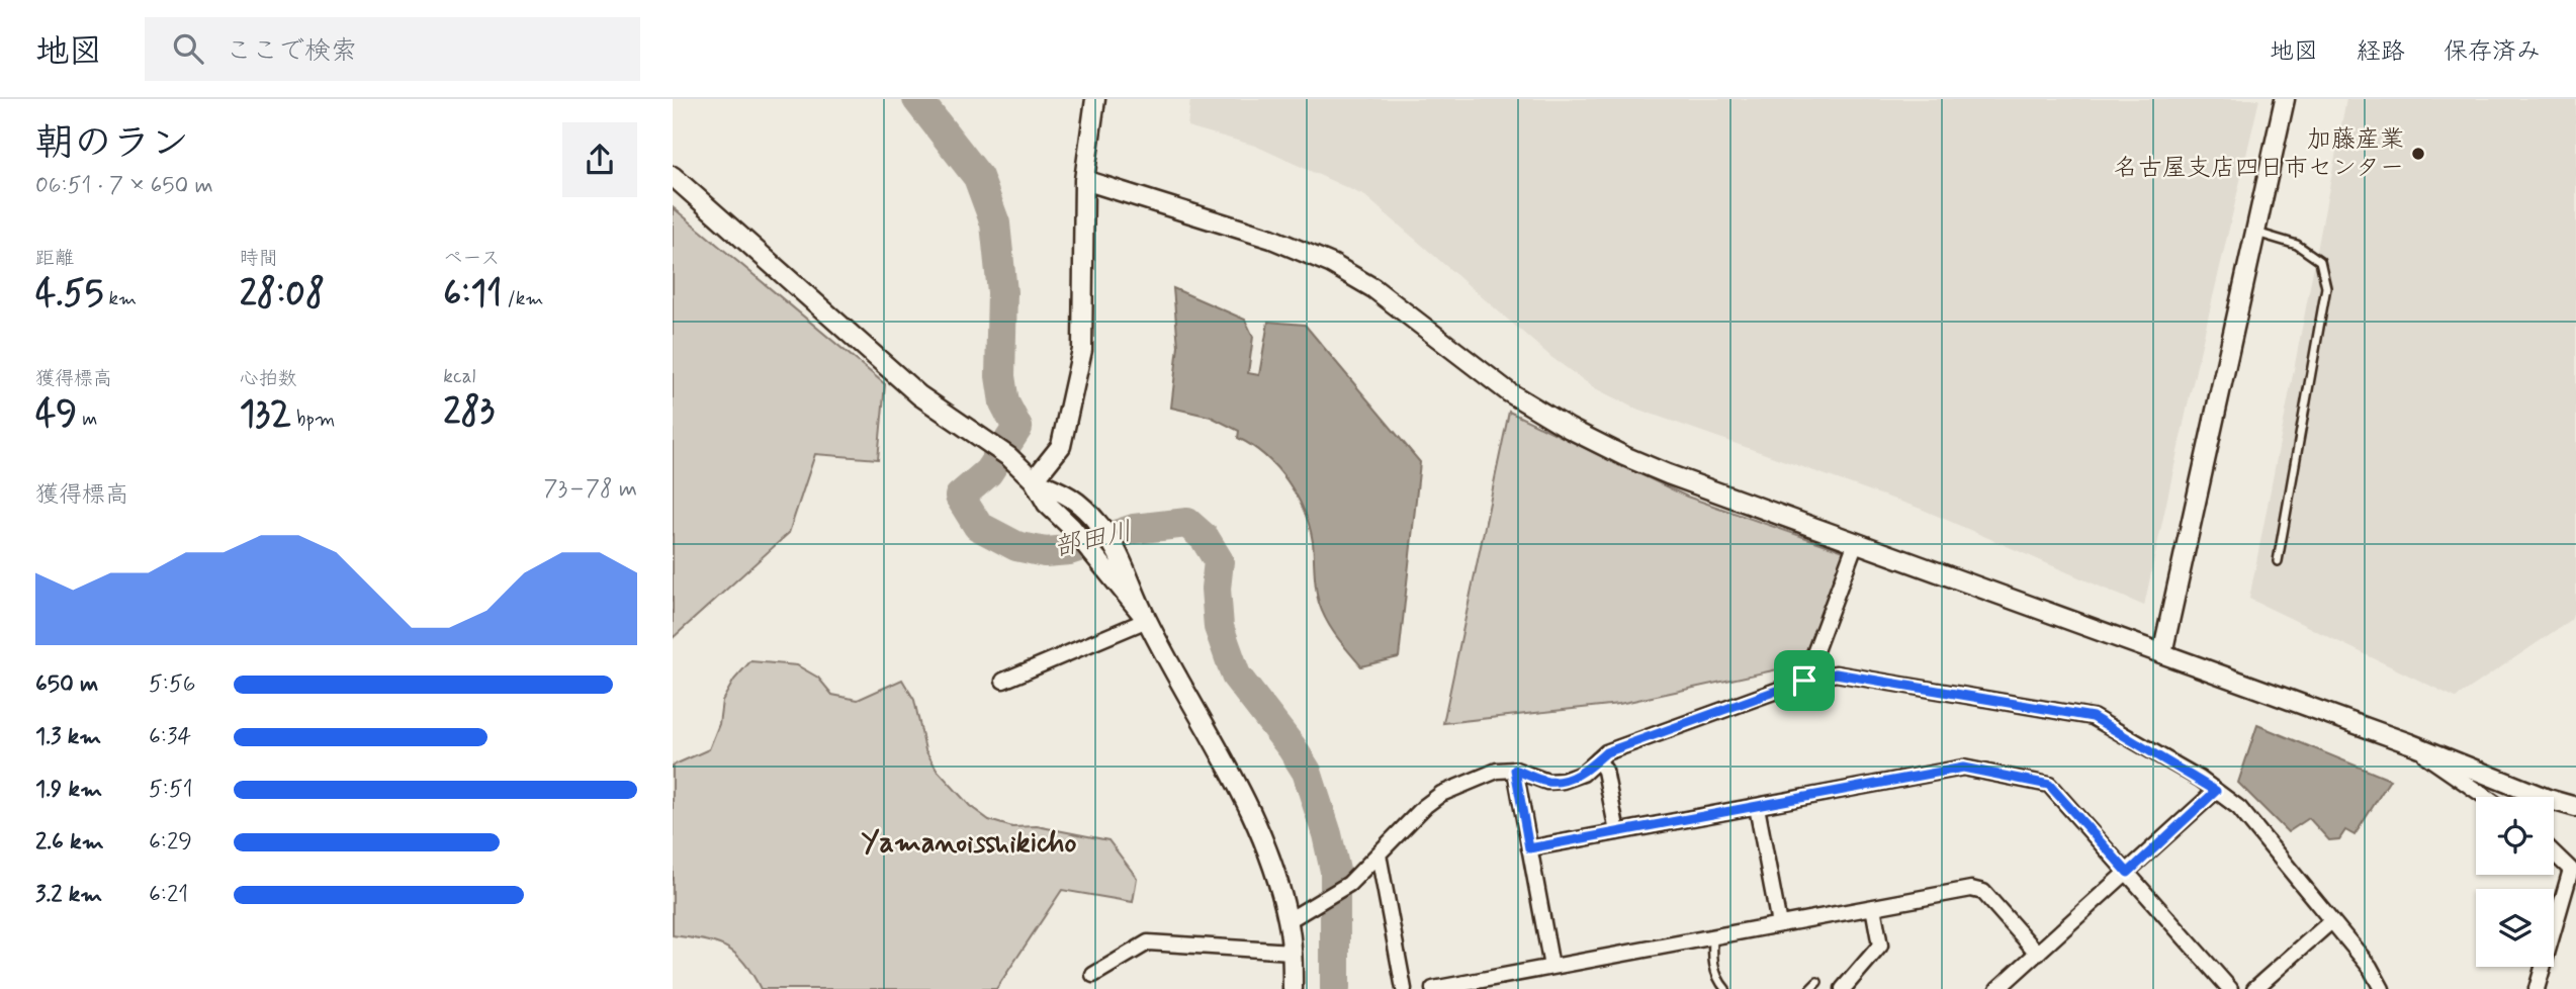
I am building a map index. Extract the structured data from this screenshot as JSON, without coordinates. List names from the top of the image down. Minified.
{"districts":["Yamanoisshikicho"],"water":["部田川"],"places":["加藤産業 名古屋支店四日市センター"],"page":{"header":"地図","search":"ここで検索","nav":["地図","経路","保存済み"],"heading":["朝のラン","06:51 · 7 × 650 m"],"stats":[["距離","4.55 km"],["時間","28:08"],["ペース","6:11 /km"],["獲得標高","49 m"],["心拍数","132 bpm"],["kcal","283"]],"chart":["獲得標高","73–78 m"],"list":[{"name":"650 m","note":"5:56"},{"name":"1.3 km","note":"6:34"},{"name":"1.9 km","note":"5:51"},{"name":"2.6 km","note":"6:29"},{"name":"3.2 km","note":"6:21"}]}}
